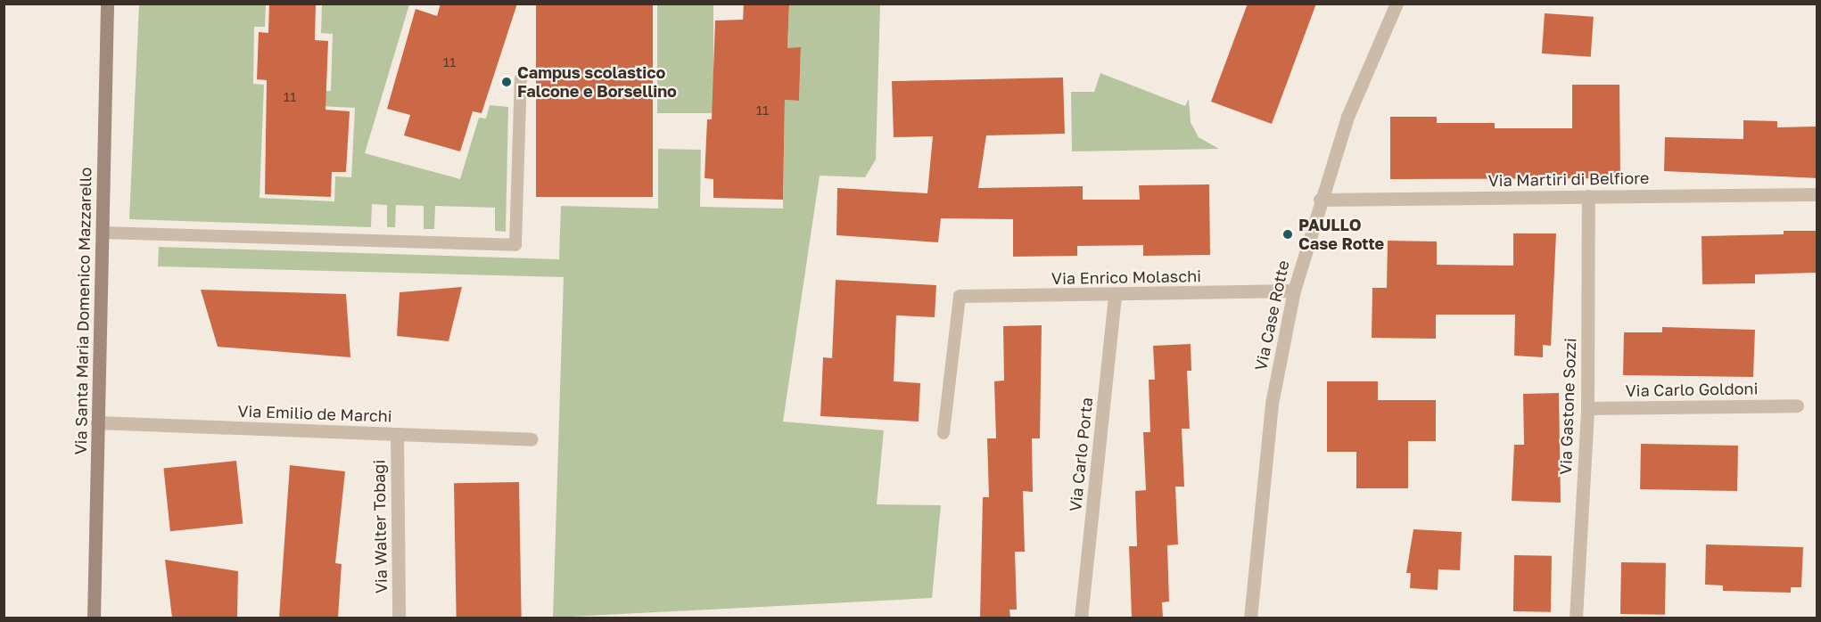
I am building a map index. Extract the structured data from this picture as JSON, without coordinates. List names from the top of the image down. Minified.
{"streets":{"street":["Via Martiri di Belfiore","Via Enrico Molaschi","Via Santa Maria Domenico Mazzarello","Via Case Rotte","Via Carlo Goldoni","Via Gastone Sozzi","Via Emilio de Marchi","Via Carlo Porta","Via Walter Tobagi"]},"crossings":[["Via Martiri di Belfiore","Via Case Rotte"],["Via Martiri di Belfiore","Via Gastone Sozzi"],["Via Enrico Molaschi","Via Case Rotte"],["Via Enrico Molaschi","Via Carlo Porta"],["Via Santa Maria Domenico Mazzarello","Via Emilio de Marchi"],["Via Carlo Goldoni","Via Gastone Sozzi"],["Via Emilio de Marchi","Via Walter Tobagi"]],"places":["Campus scolastico Falcone e Borsellino","PAULLO Case Rotte"],"house_numbers":["11","11","11"]}
